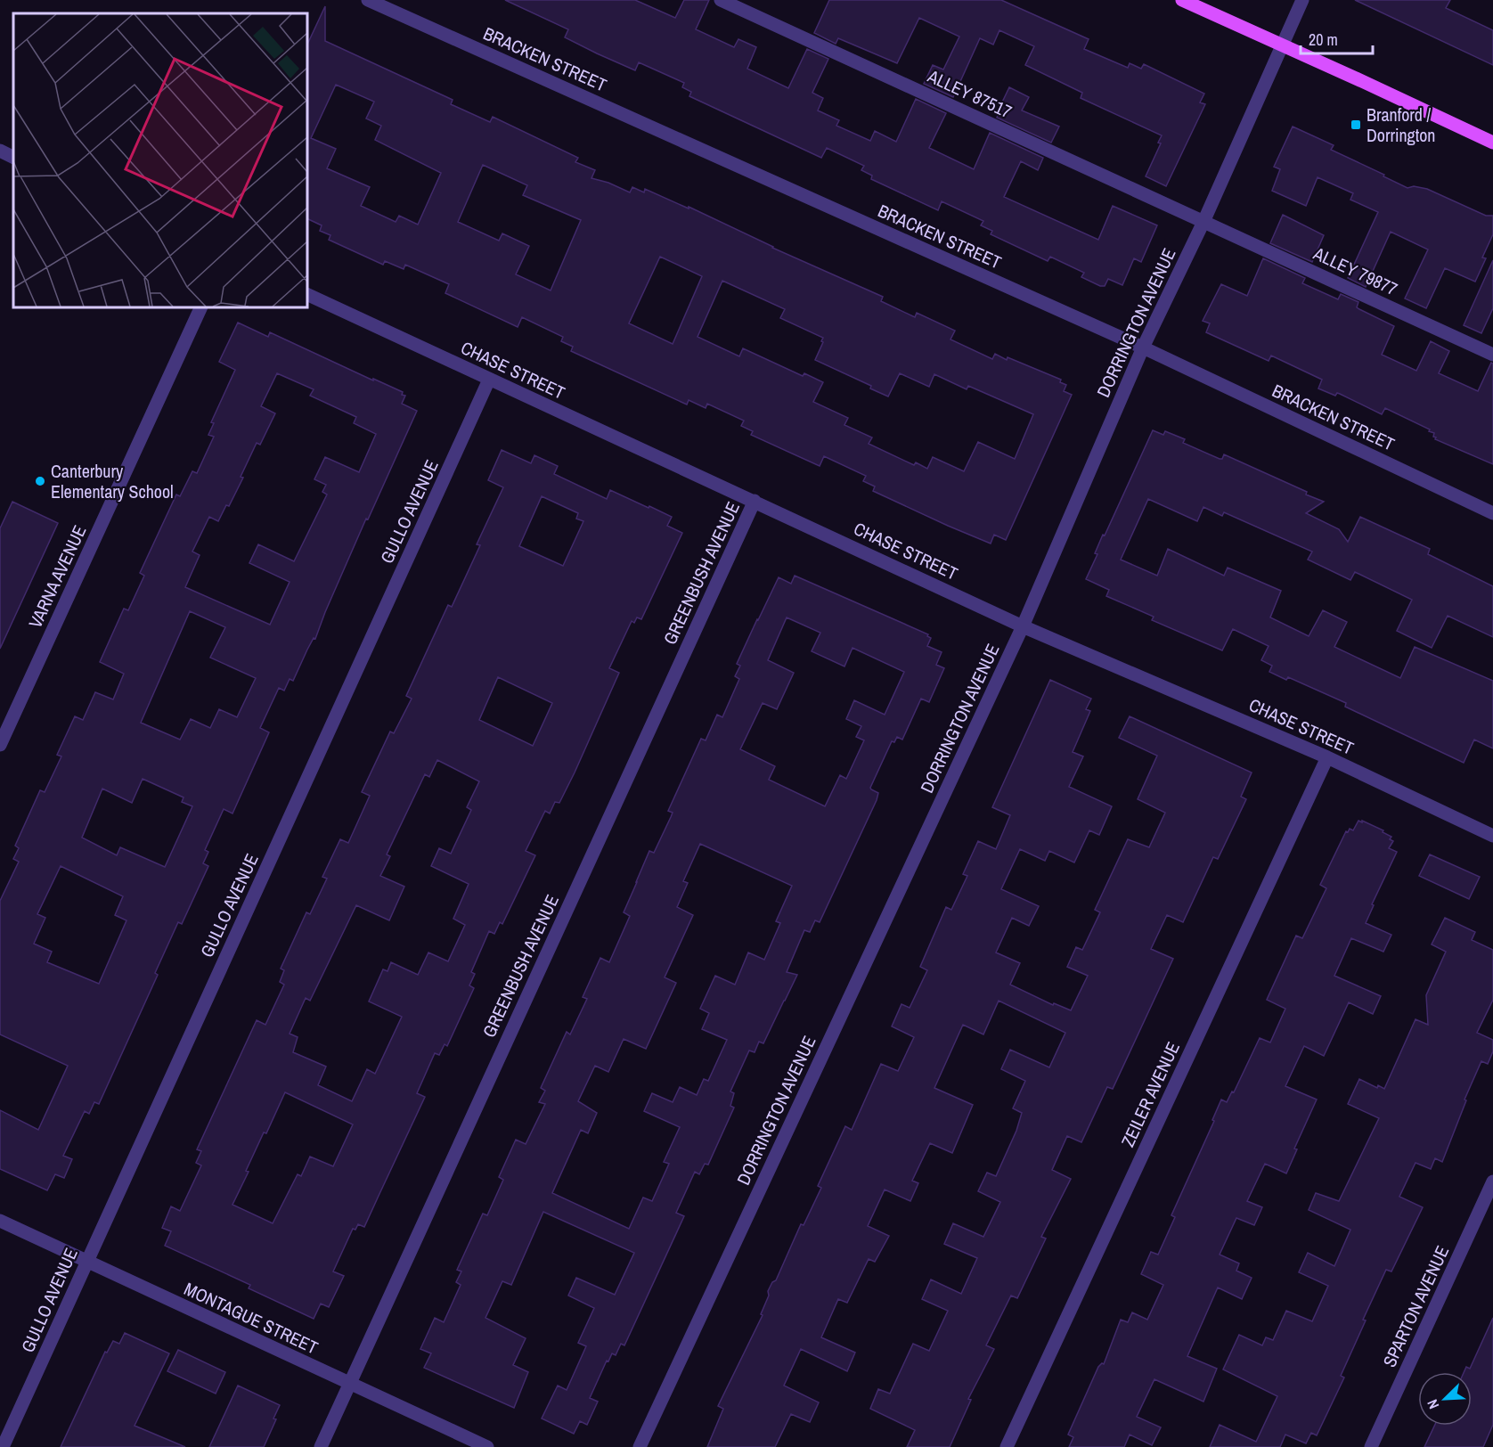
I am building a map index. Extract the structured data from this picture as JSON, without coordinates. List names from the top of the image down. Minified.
{"streets":{"street":["BRACKEN STREET","ALLEY 87517","ALLEY 79877","DORRINGTON AVENUE","CHASE STREET","GULLO AVENUE","GREENBUSH AVENUE","VARNA AVENUE","ZEILER AVENUE","SPARTON AVENUE","MONTAGUE STREET"]},"crossings":[["BRACKEN STREET","DORRINGTON AVENUE"],["ALLEY 87517","ALLEY 79877"],["ALLEY 87517","DORRINGTON AVENUE"],["ALLEY 79877","DORRINGTON AVENUE"],["DORRINGTON AVENUE","CHASE STREET"],["CHASE STREET","GULLO AVENUE"],["CHASE STREET","GREENBUSH AVENUE"],["CHASE STREET","ZEILER AVENUE"],["GULLO AVENUE","MONTAGUE STREET"],["GREENBUSH AVENUE","MONTAGUE STREET"]],"places":{"transit":["Branford / Dorrington"],"other":["Canterbury Elementary School"]},"scale_bar":"20 m","north":"bottom left"}
